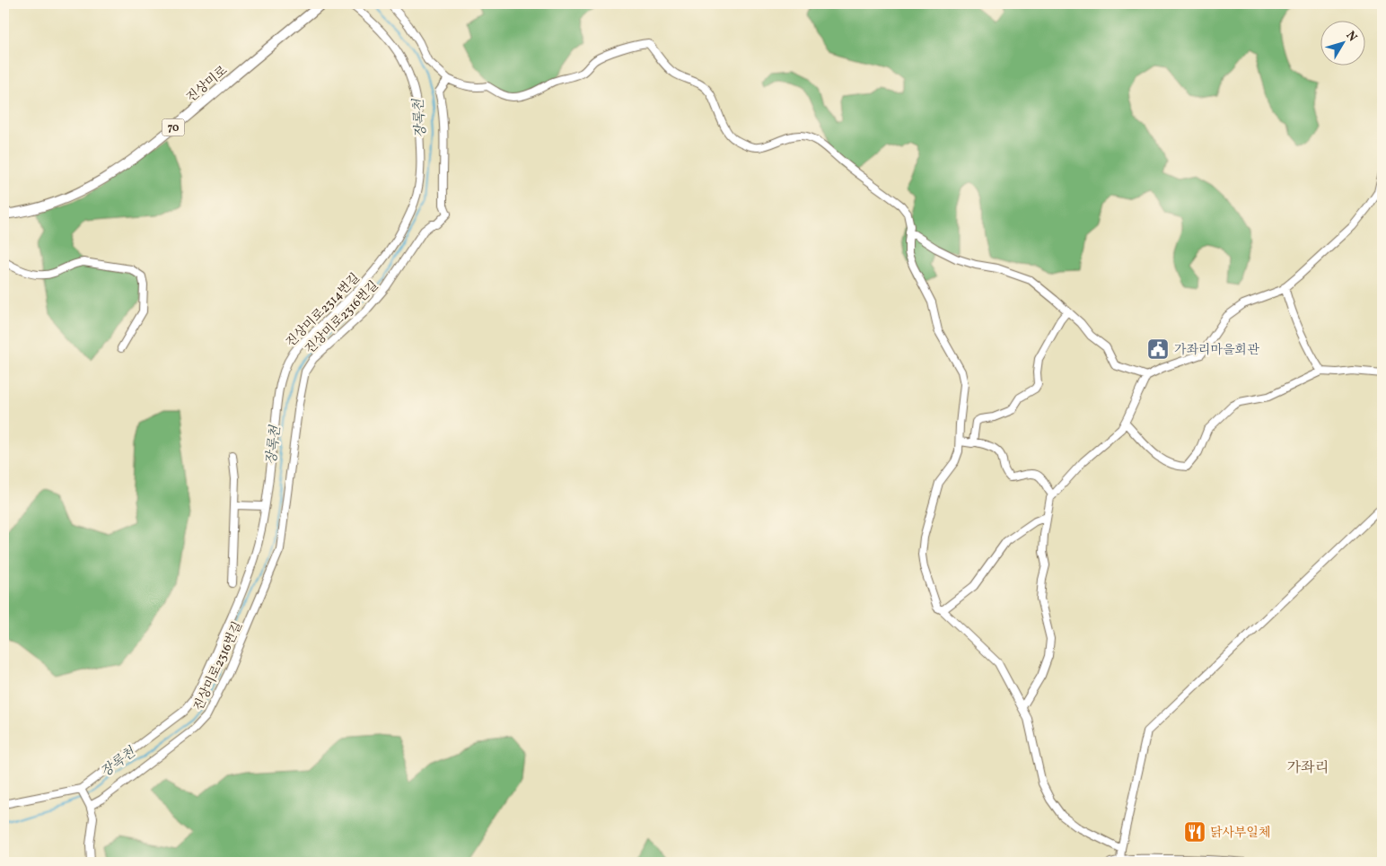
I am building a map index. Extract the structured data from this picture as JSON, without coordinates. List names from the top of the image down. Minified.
{"streets":{"main road":["진상미로","70"],"street":["진상미로2314번길","진상미로2316번길"]},"districts":["가좌리"],"water":["장록천"],"places":{"public building":["가좌리마을회관"],"restaurant":["닭사부일체"]},"north":"top right"}
